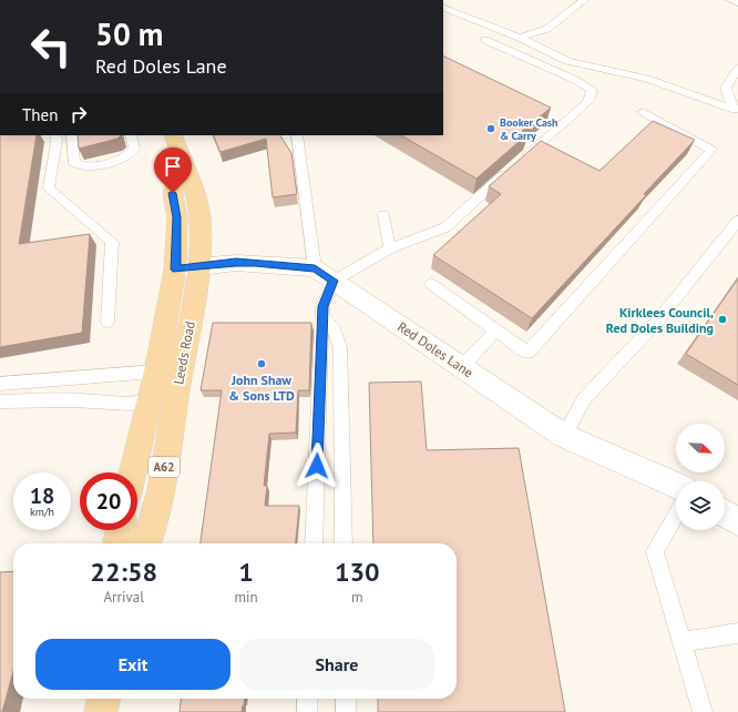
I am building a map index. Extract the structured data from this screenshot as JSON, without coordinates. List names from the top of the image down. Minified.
{"streets":{"main road":["Leeds Road","A62"],"street":["Red Doles Lane"]},"crossings":[["Red Doles Lane","Leeds Road"]],"places":["Booker Cash & Carry","Kirklees Council, Red Doles Building","John Shaw & Sons LTD"],"north":"bottom right","page":{"turn":["50 m","Red Doles Lane"],"then":"Then","speed":"18 km/h","limit":"20","eta":["22:58","Arrival","1","min","130","m"],"buttons":["Exit","Share"]}}
